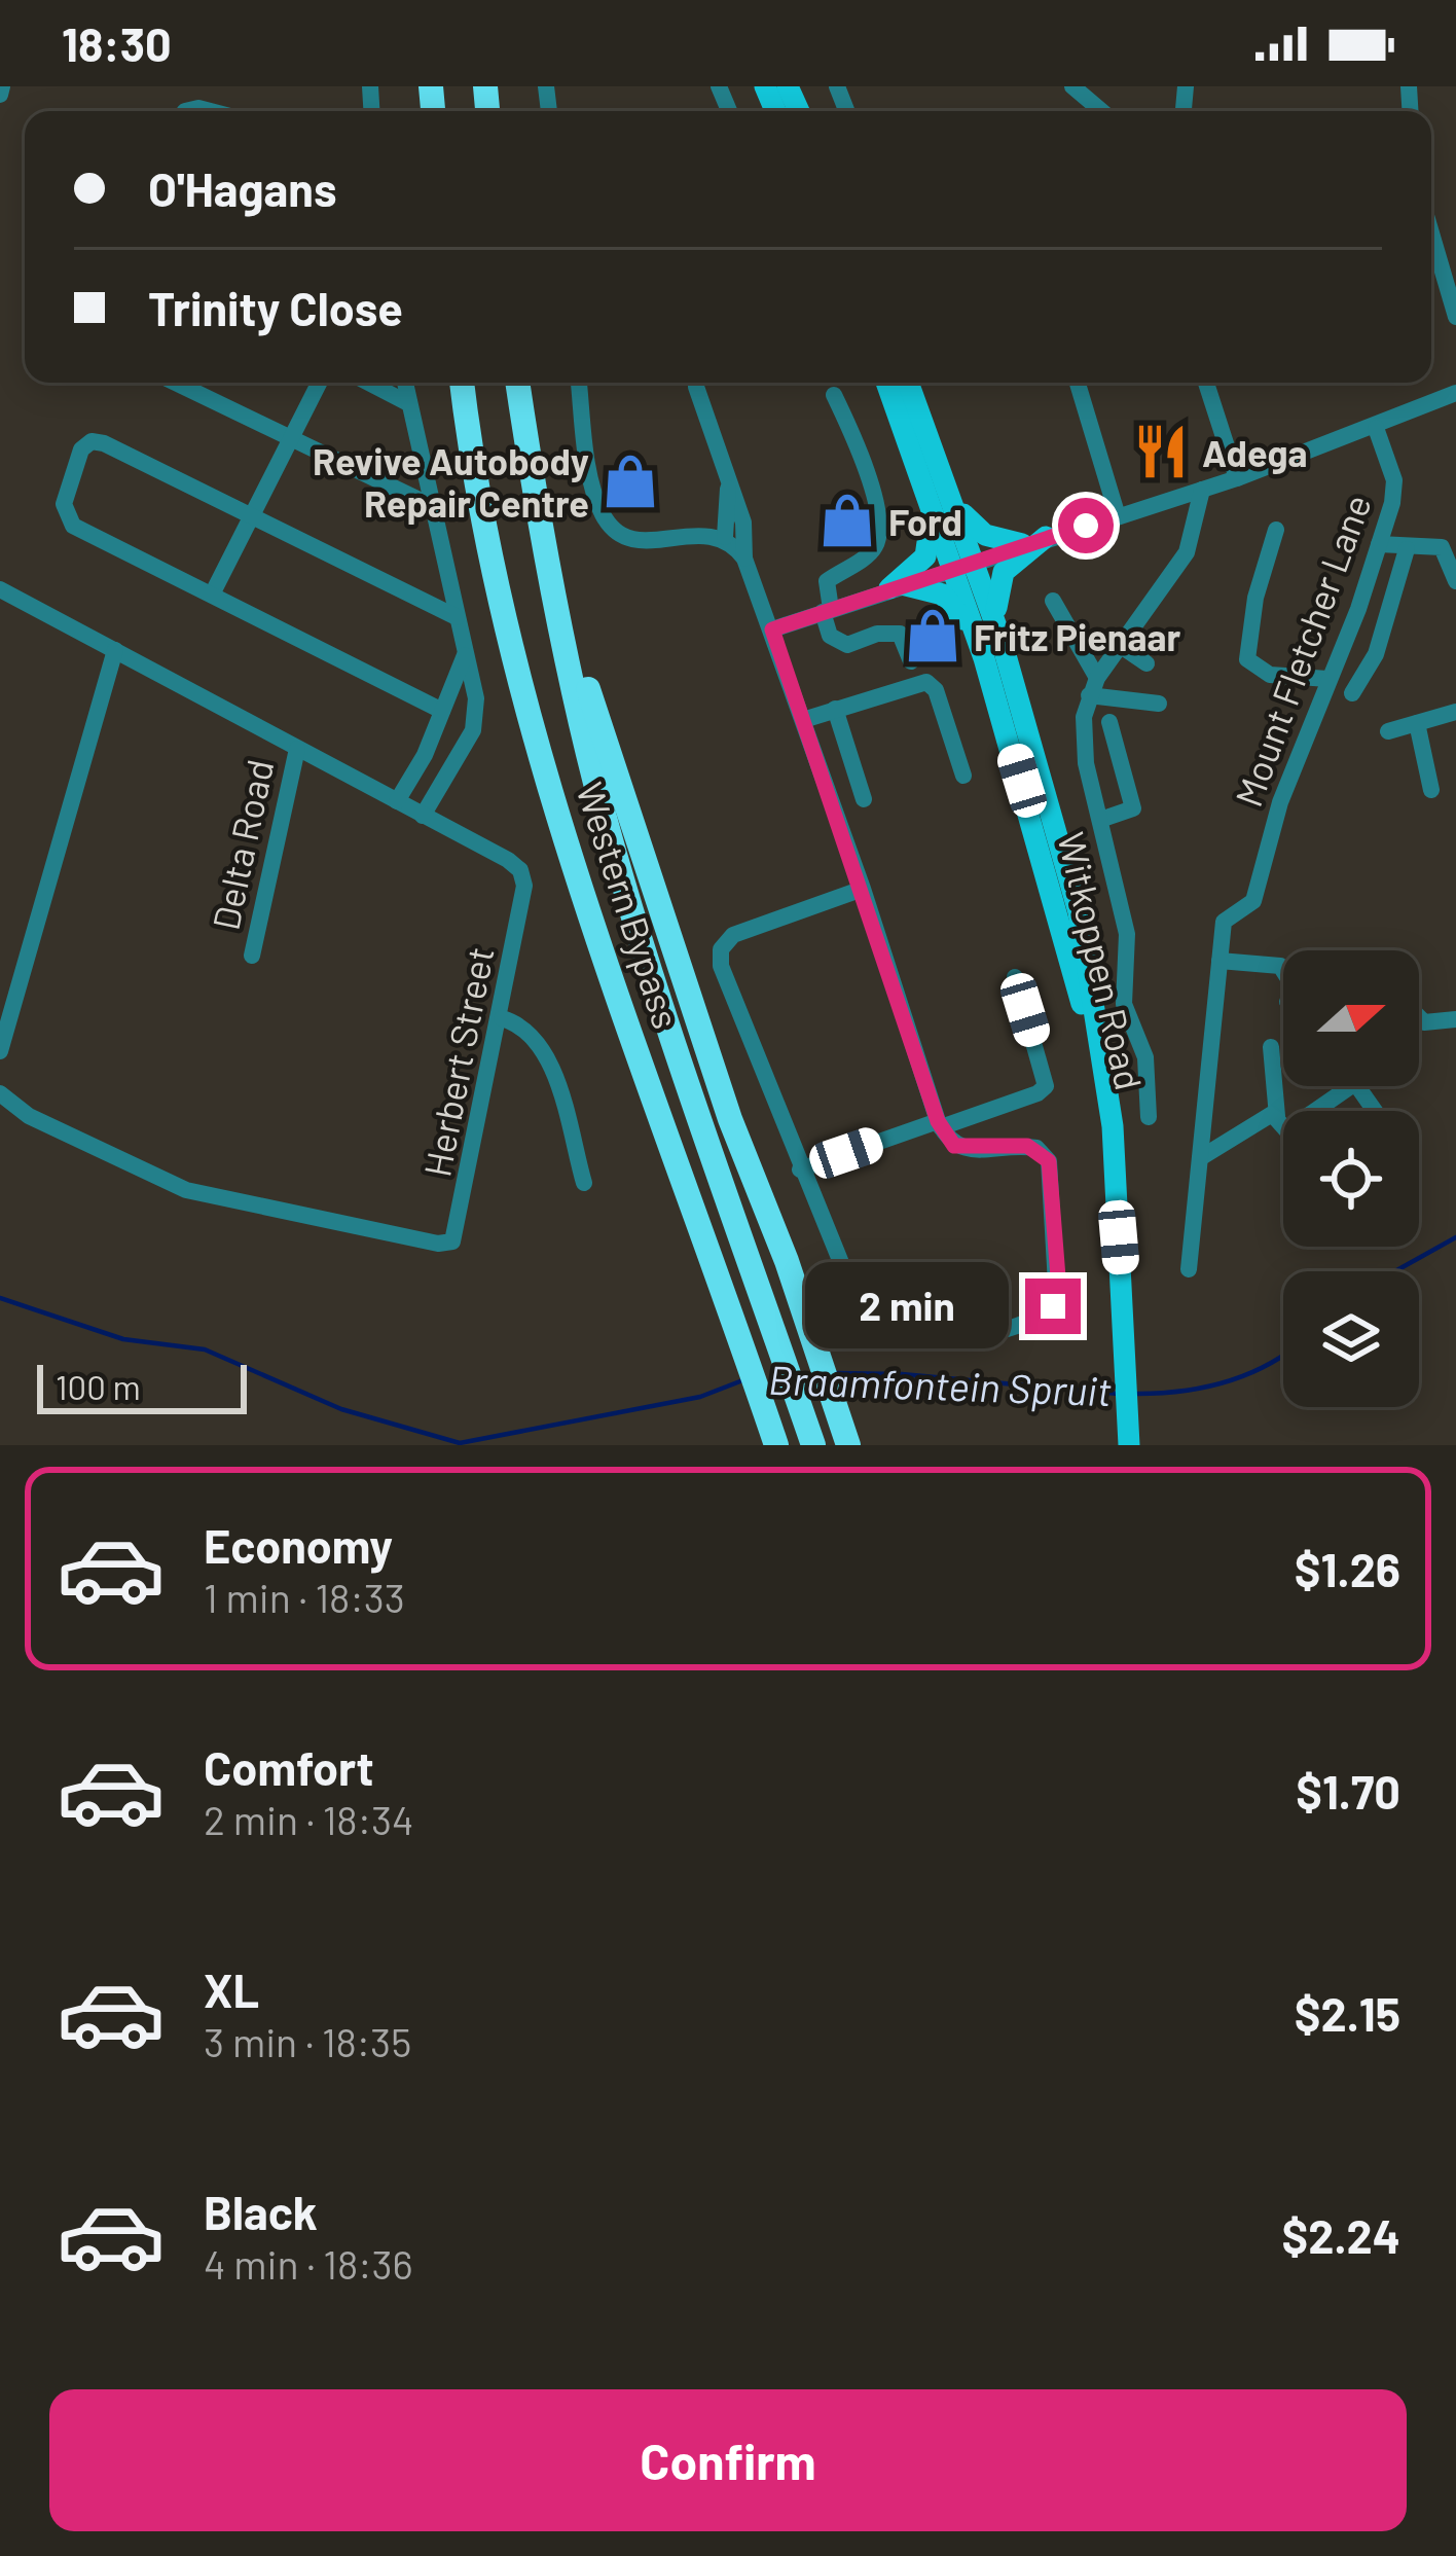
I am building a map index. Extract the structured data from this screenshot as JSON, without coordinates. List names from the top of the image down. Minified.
{"streets":{"highway":["Western Bypass"],"main road":["Witkoppen Road"],"street":["Mount Fletcher Lane","Delta Road","Herbert Street"]},"crossings":[["Delta Road","Herbert Street"]],"water":["Braamfontein Spruit"],"places":{"restaurant":["Adega"],"shop":["Revive Autobody Repair Centre","Ford","Fritz Pienaar"]},"scale_bar":"100 m","north":"right","page":{"status":"18:30","banner":["O'Hagans","Trinity Close"],"bubble":"2 min","scale":"100 m","list":[{"name":"Economy","note":"1 min · 18:33","value":"$1.26"},{"name":"Comfort","note":"2 min · 18:34","value":"$1.70"},{"name":"XL","note":"3 min · 18:35","value":"$2.15"},{"name":"Black","note":"4 min · 18:36","value":"$2.24"}],"buttons":"Confirm"}}
